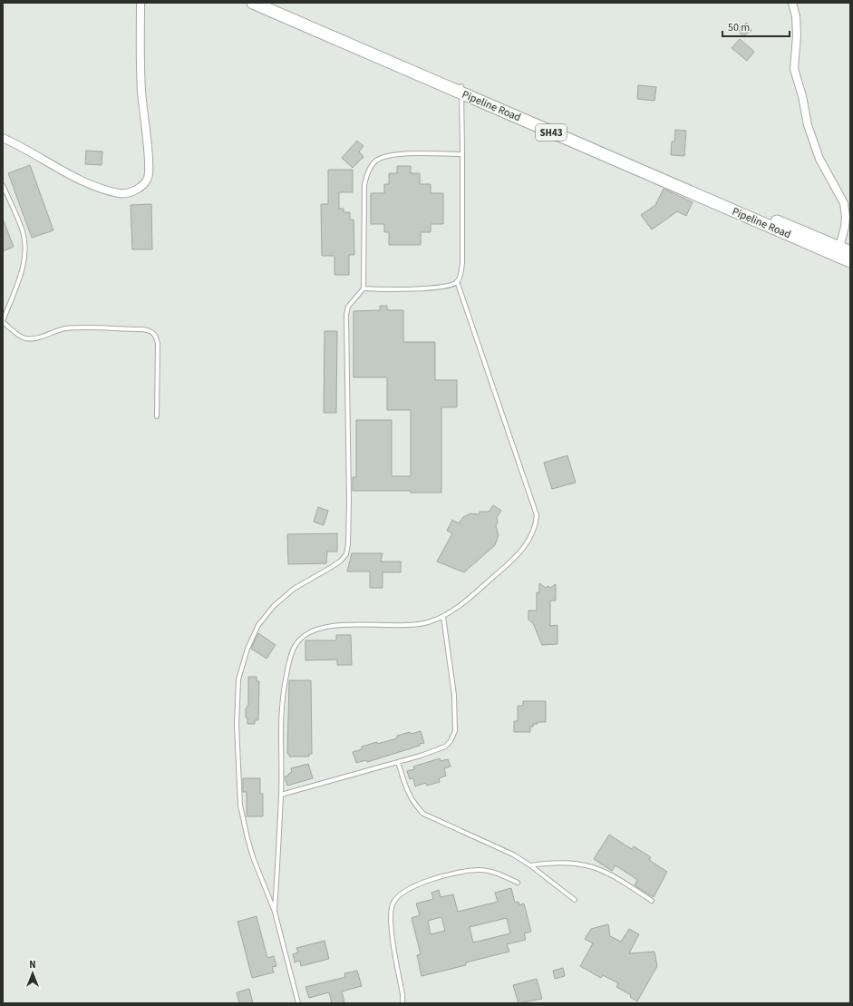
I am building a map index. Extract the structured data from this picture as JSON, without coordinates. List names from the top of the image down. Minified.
{"streets":{"main road":["Pipeline Road","SH43"]},"scale_bar":"50 m","north":"top"}
